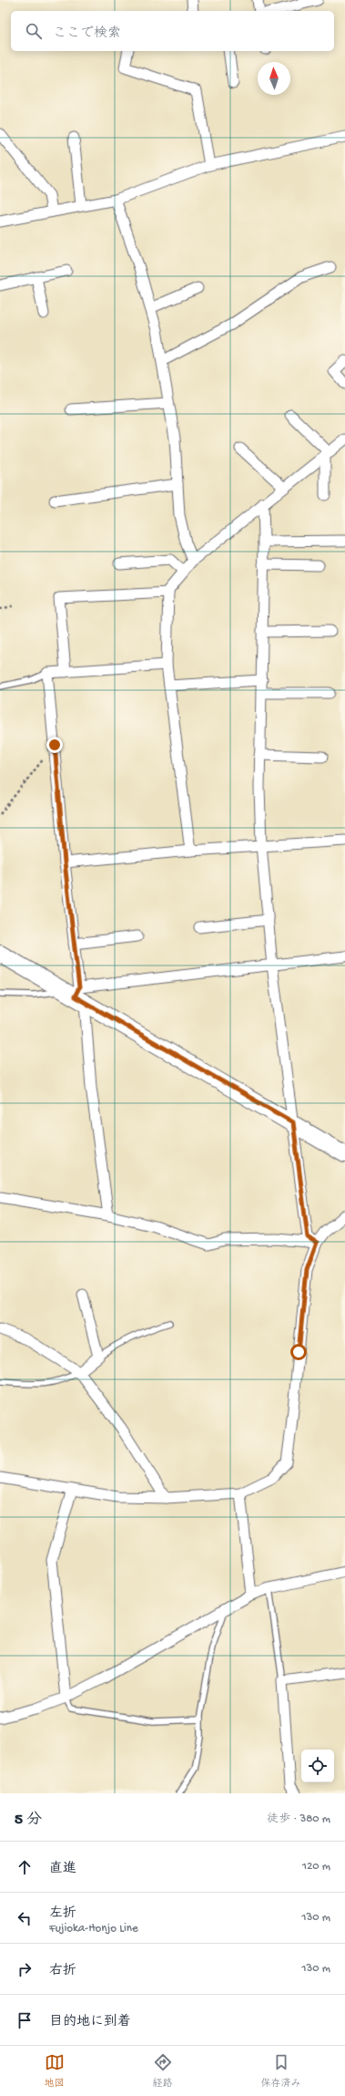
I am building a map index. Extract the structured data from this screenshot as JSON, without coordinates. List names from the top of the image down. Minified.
{"north":"top","page":{"search":"ここで検索","heading":["5 分","徒歩 · 380 m"],"list":[["直進","120 m"],["左折","Fujioka-Honjo Line","130 m"],["右折","130 m"],"目的地に到着"],"nav":["地図","経路","保存済み"]}}
